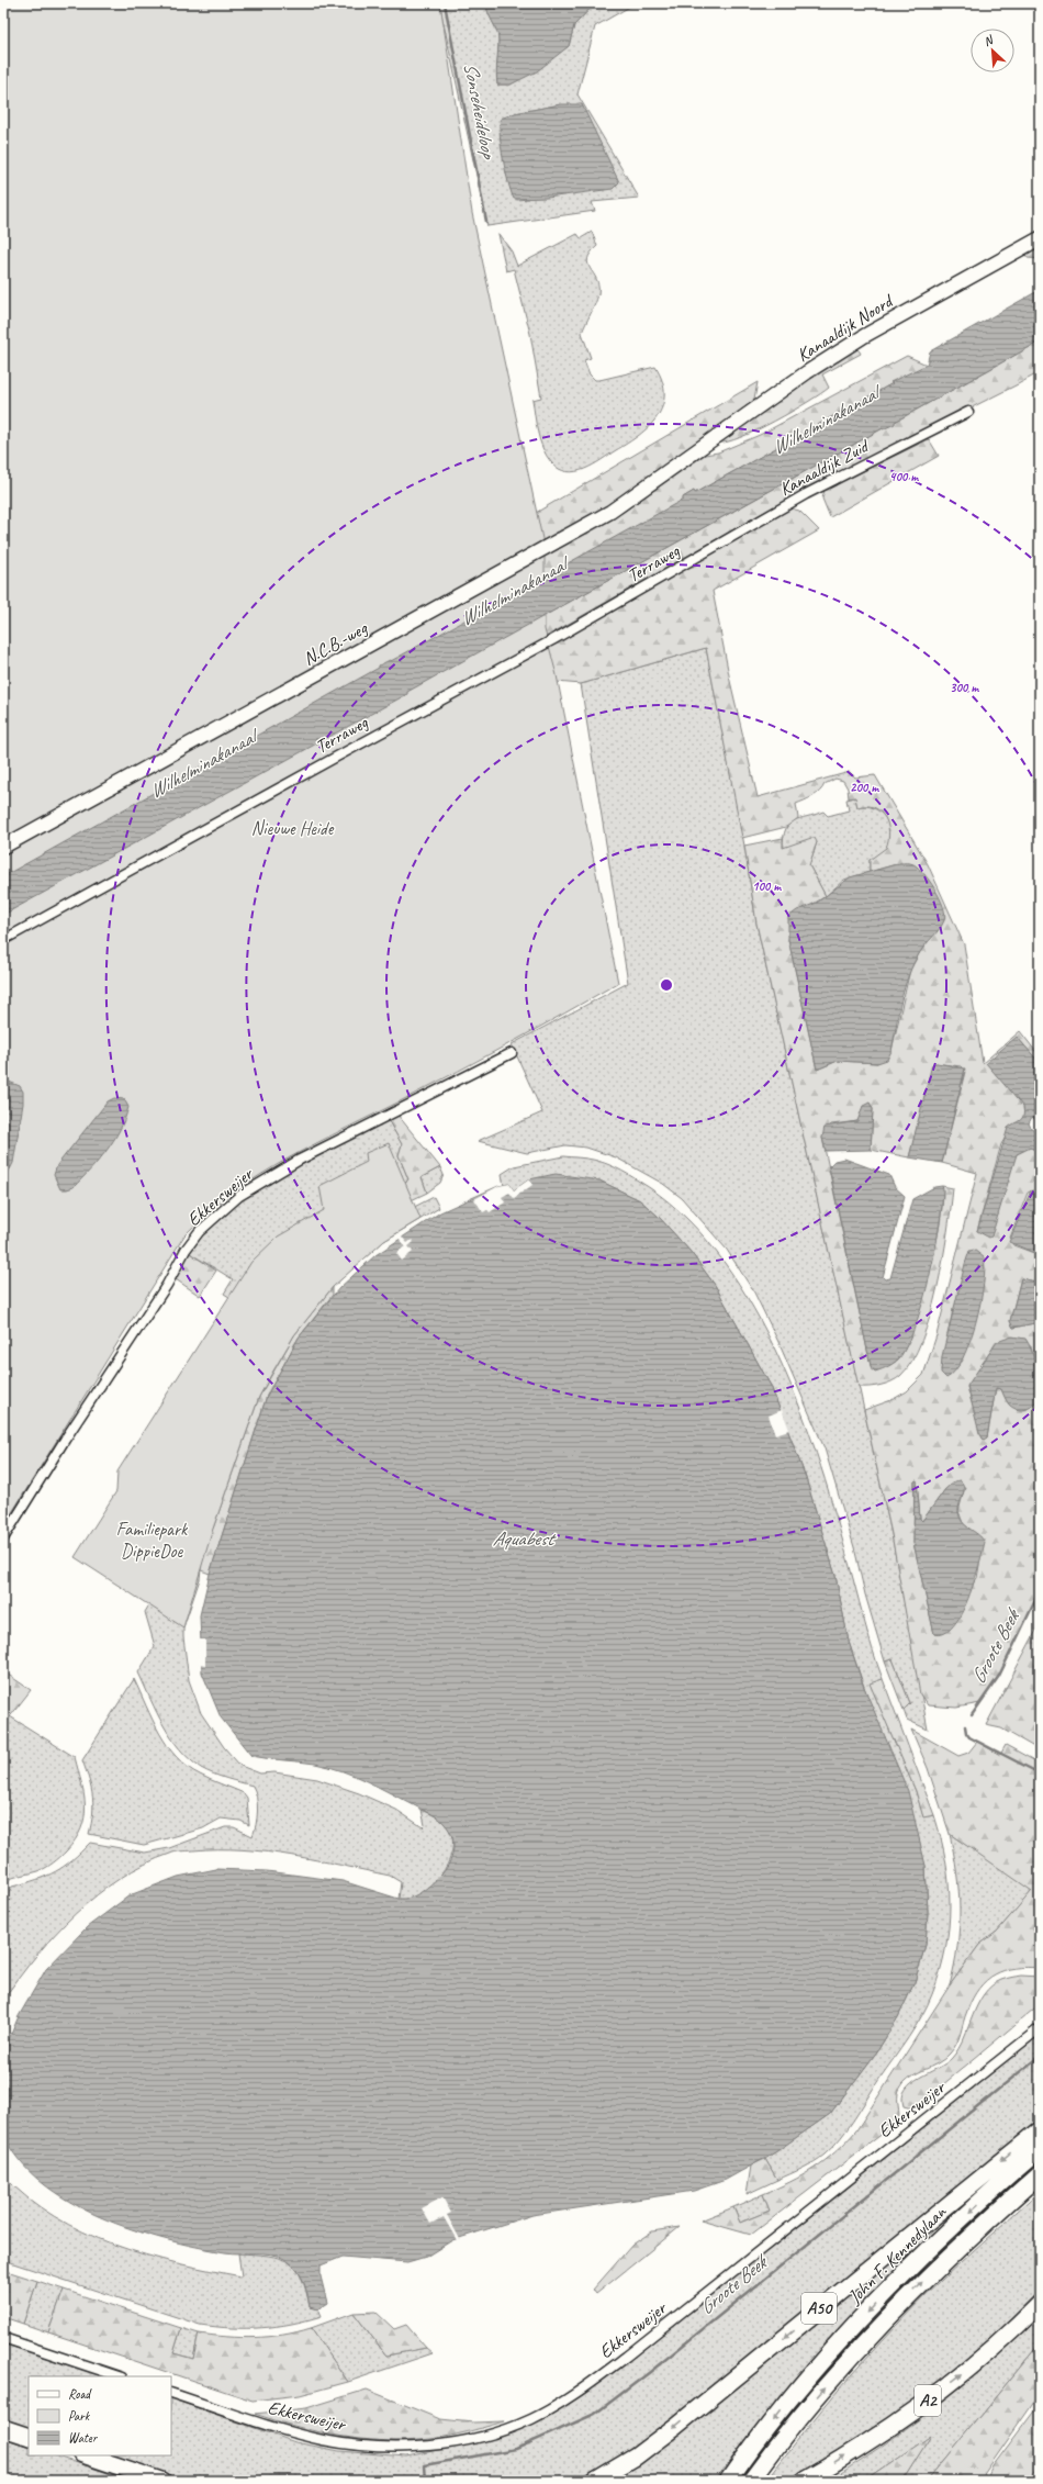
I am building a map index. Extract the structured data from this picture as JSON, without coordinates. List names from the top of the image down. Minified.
{"streets":{"highway":["John F. Kennedylaan","A50","A2"],"street":["Kanaaldijk Noord","Kanaaldijk Zuid","Terraweg","N.C.B.-weg","Ekkersweijer"]},"crossings":[["Kanaaldijk Noord","N.C.B.-weg"],["Kanaaldijk Zuid","Terraweg"]],"water":["Sonseheideloop","Wilhelminakanaal","Aquabest","Groote Beek"],"parks":["Nieuwe Heide","Familiepark DippieDoe"],"legend":["Road","Park","Water"],"north":"top left","rings":["400 m","300 m","200 m","100 m"]}
